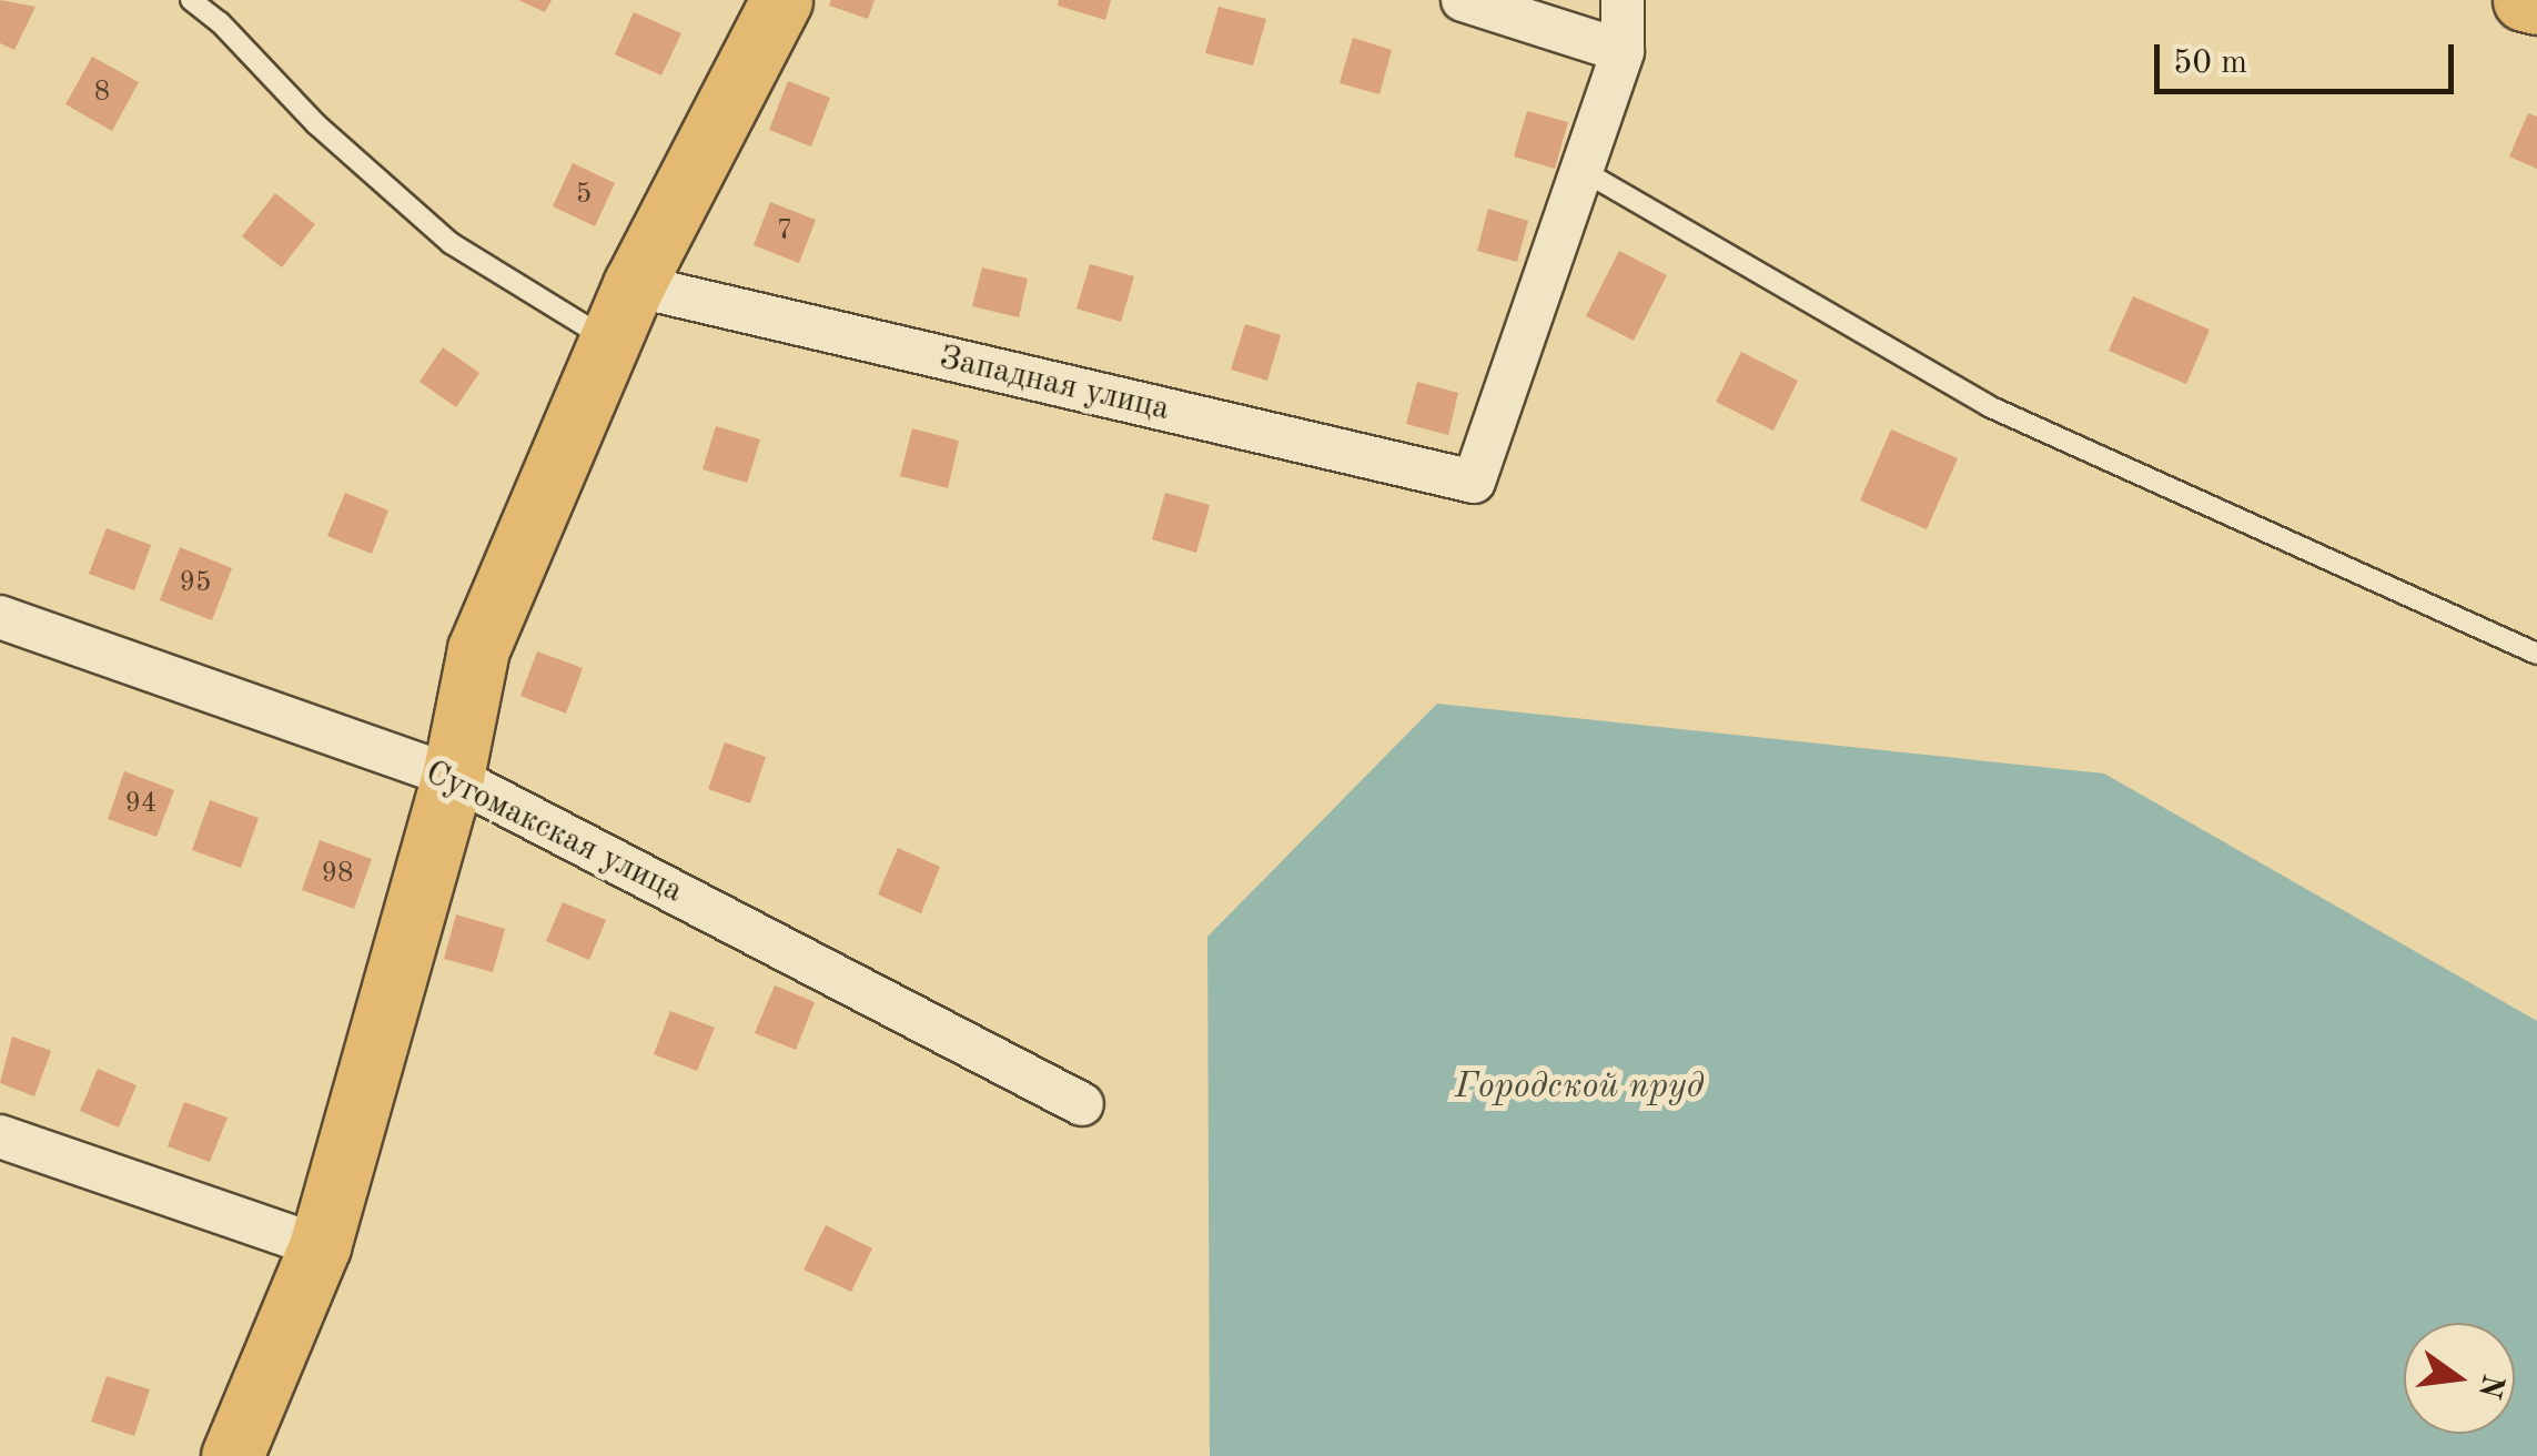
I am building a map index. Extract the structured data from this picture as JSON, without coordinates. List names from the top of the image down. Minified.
{"streets":{"street":["Западная улица","Сугомакская улица"]},"water":["Городской пруд"],"house_numbers":["8","5","7","95","94","98"],"scale_bar":"50 m","north":"right"}
